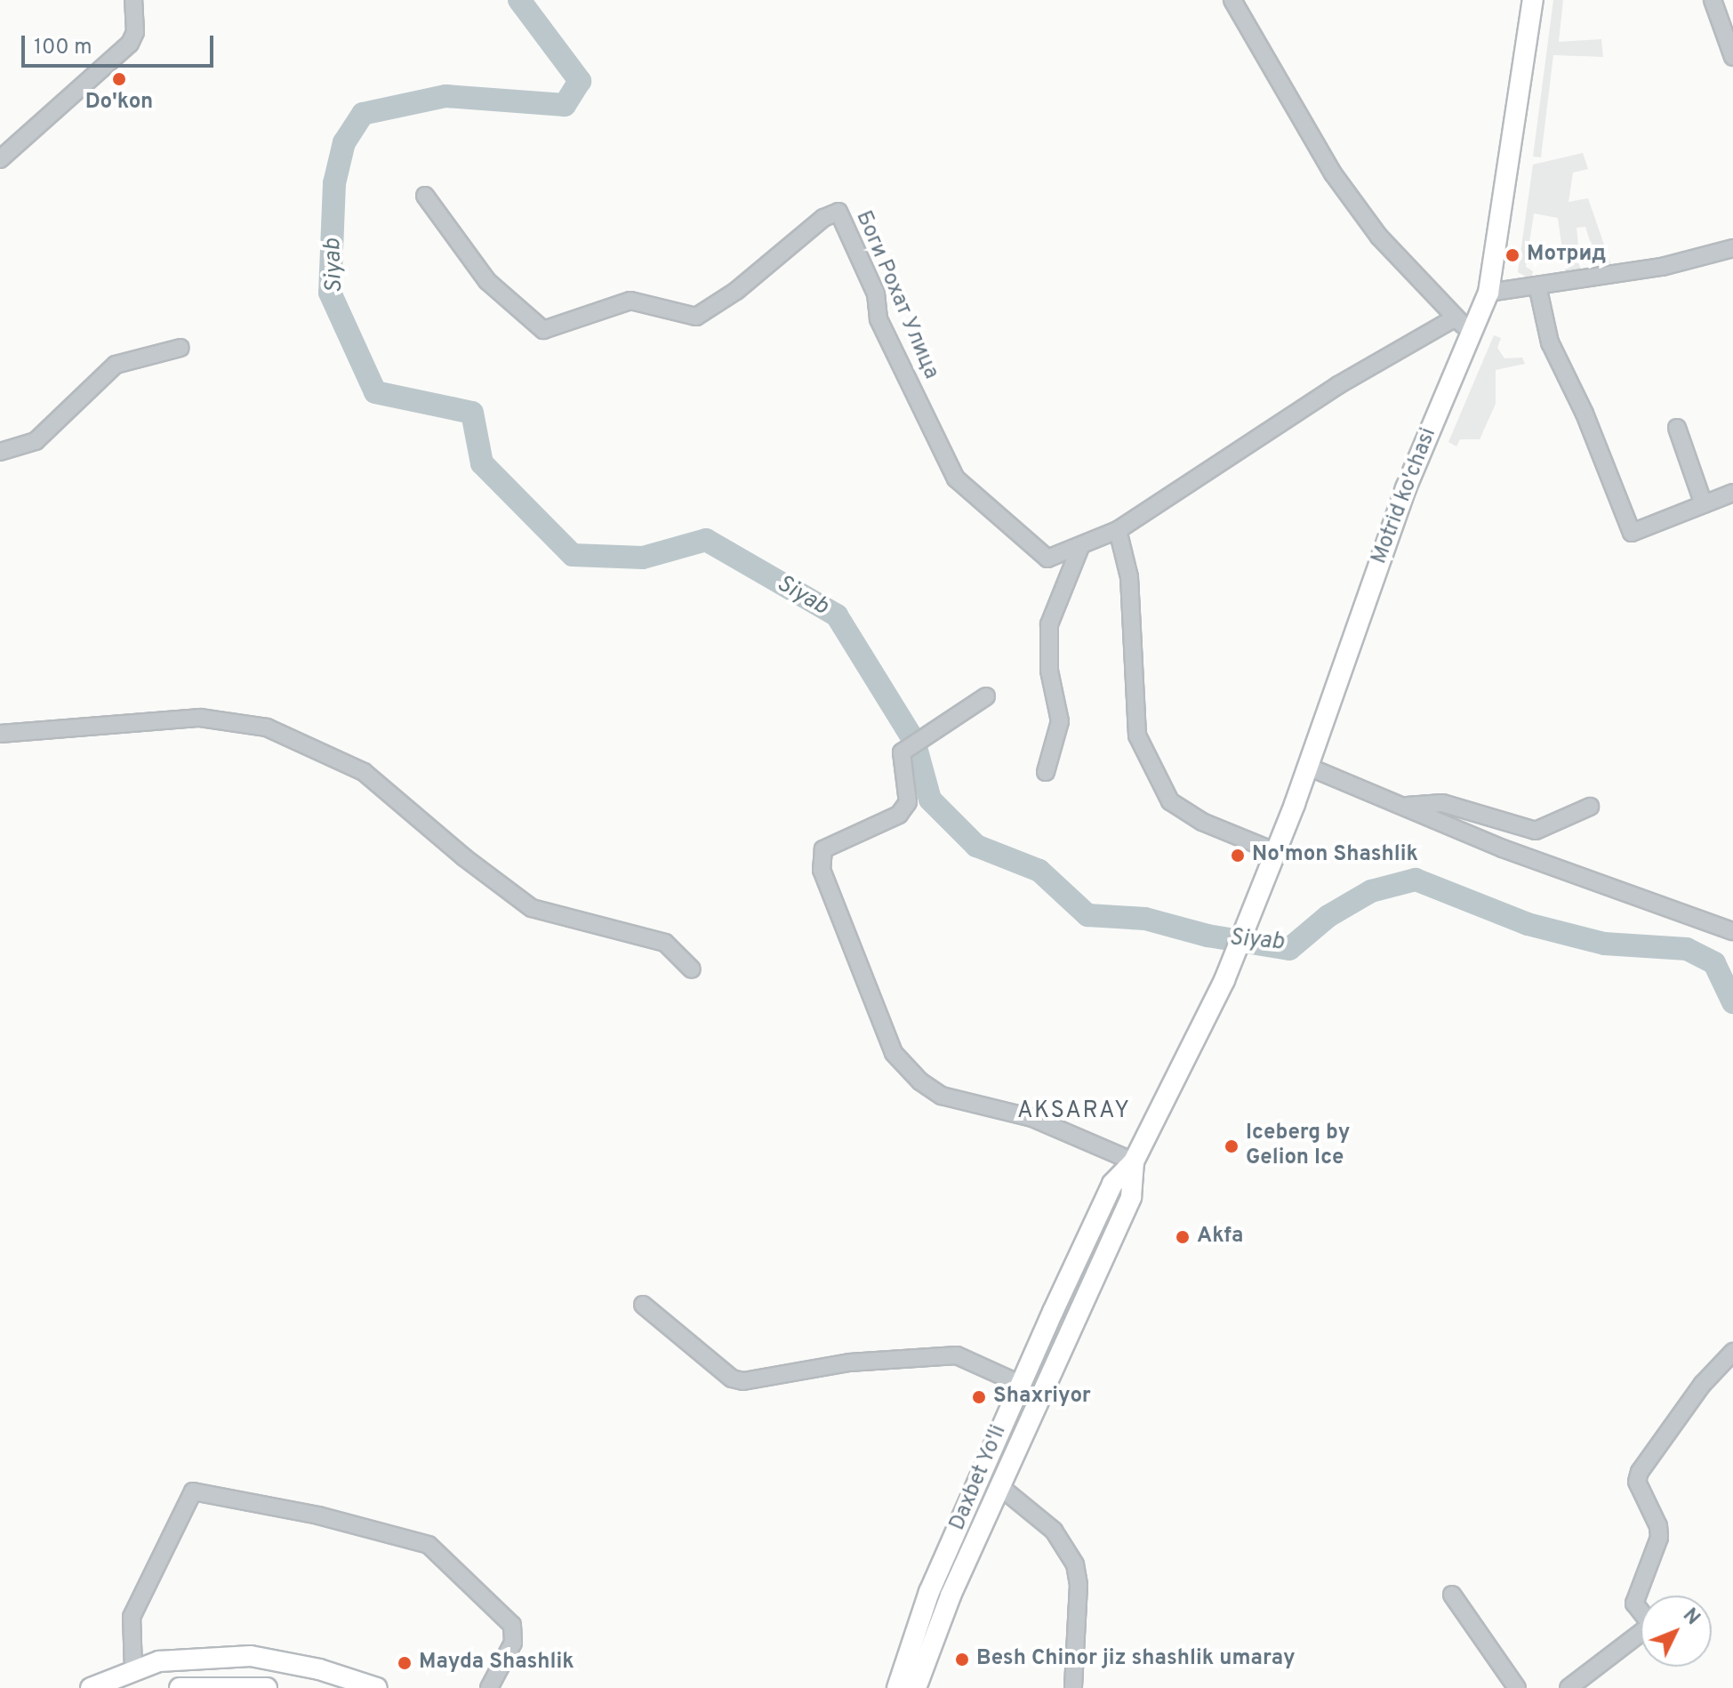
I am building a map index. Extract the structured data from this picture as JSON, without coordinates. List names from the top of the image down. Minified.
{"streets":{"main road":["Motrid ko'chasi","Daxbet Yo'li"],"street":["Боги Рохат Улица"]},"crossings":[["Motrid ko'chasi","Daxbet Yo'li"]],"districts":["AKSARAY"],"water":["Siyab"],"places":["Do'kon","Мотрид","No'mon Shashlik","Iceberg by Gelion Ice","Akfa","Shaxriyor","Besh Chinor jiz shashlik umaray","Mayda Shashlik"],"scale_bar":"100 m","north":"top right"}
